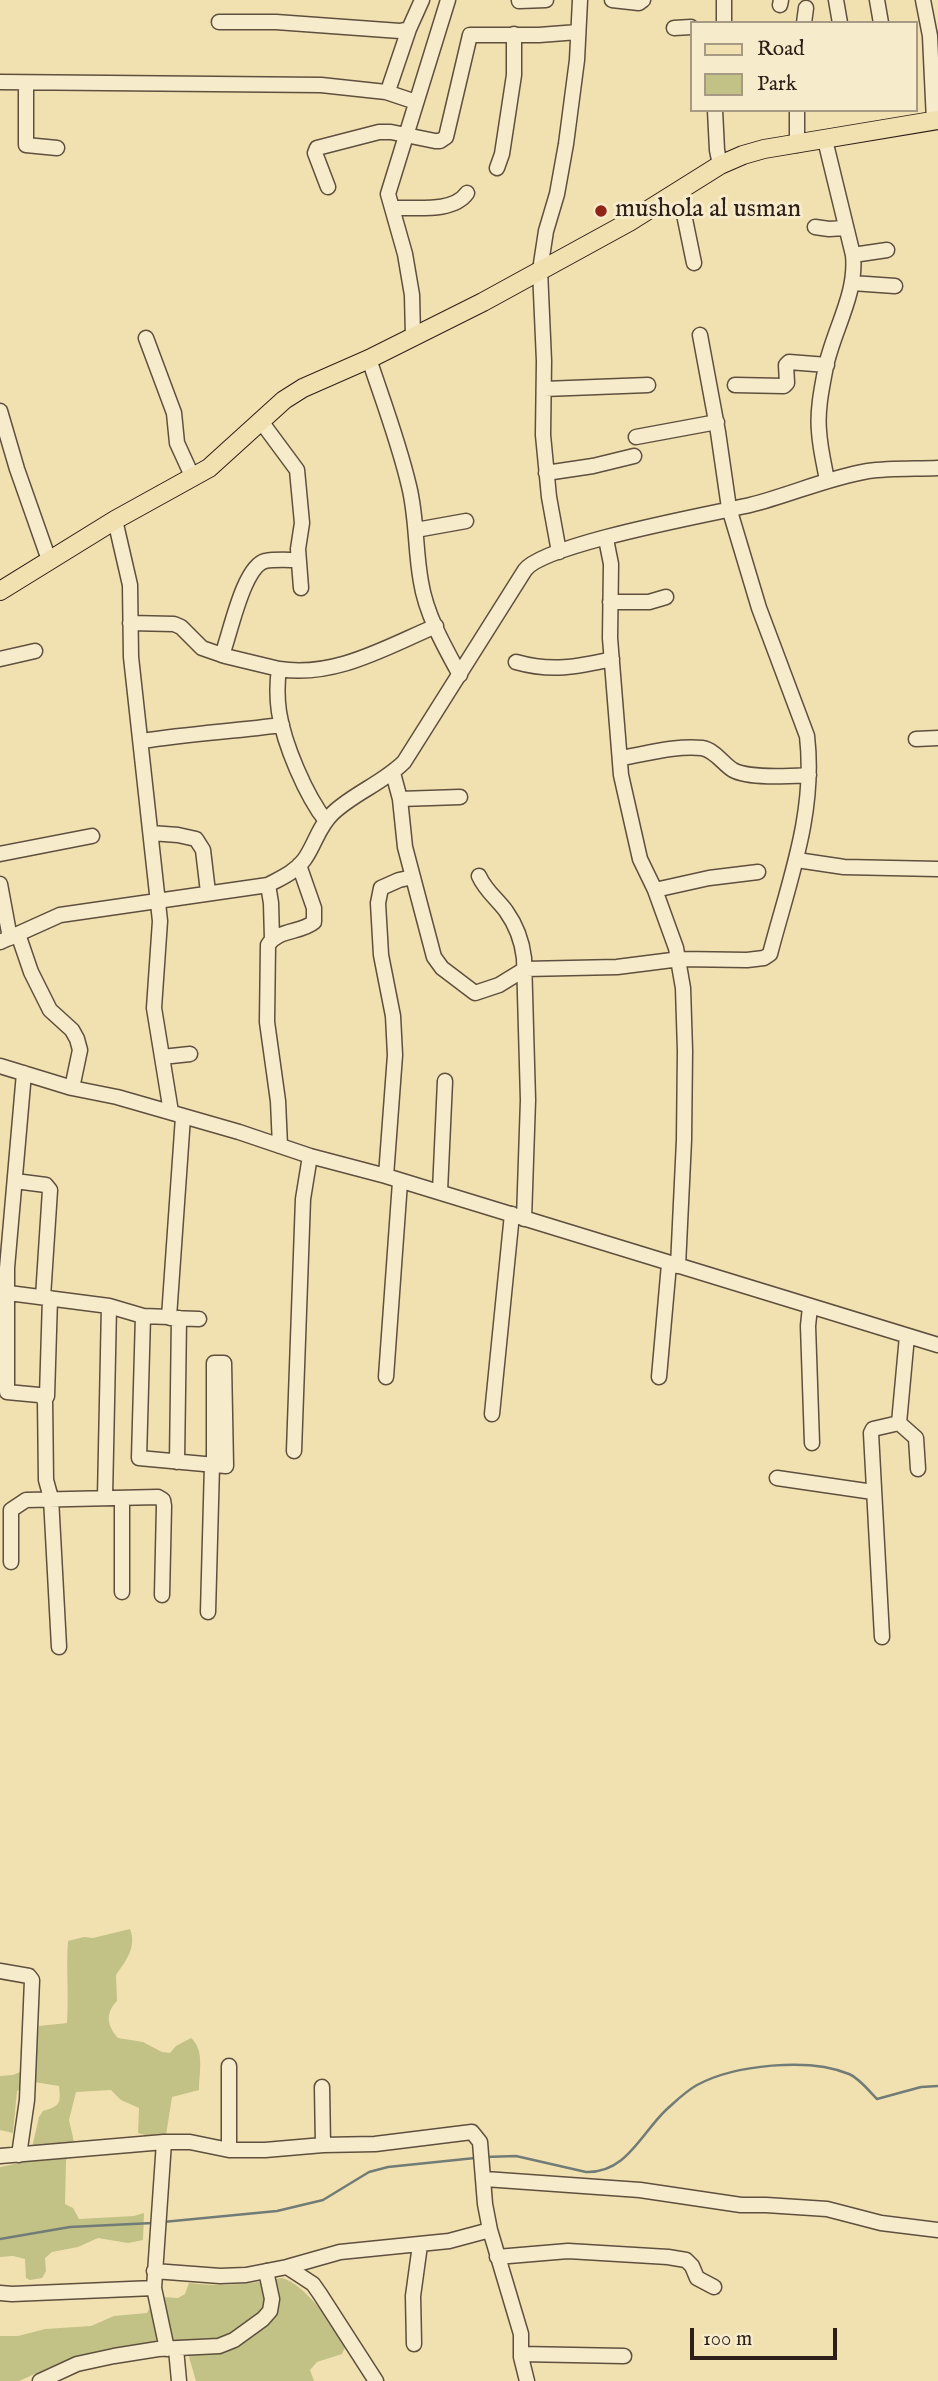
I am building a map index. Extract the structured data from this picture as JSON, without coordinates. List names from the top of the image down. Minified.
{"places":["mushola al usman"],"legend":["Road","Park"],"scale_bar":"100 m"}
